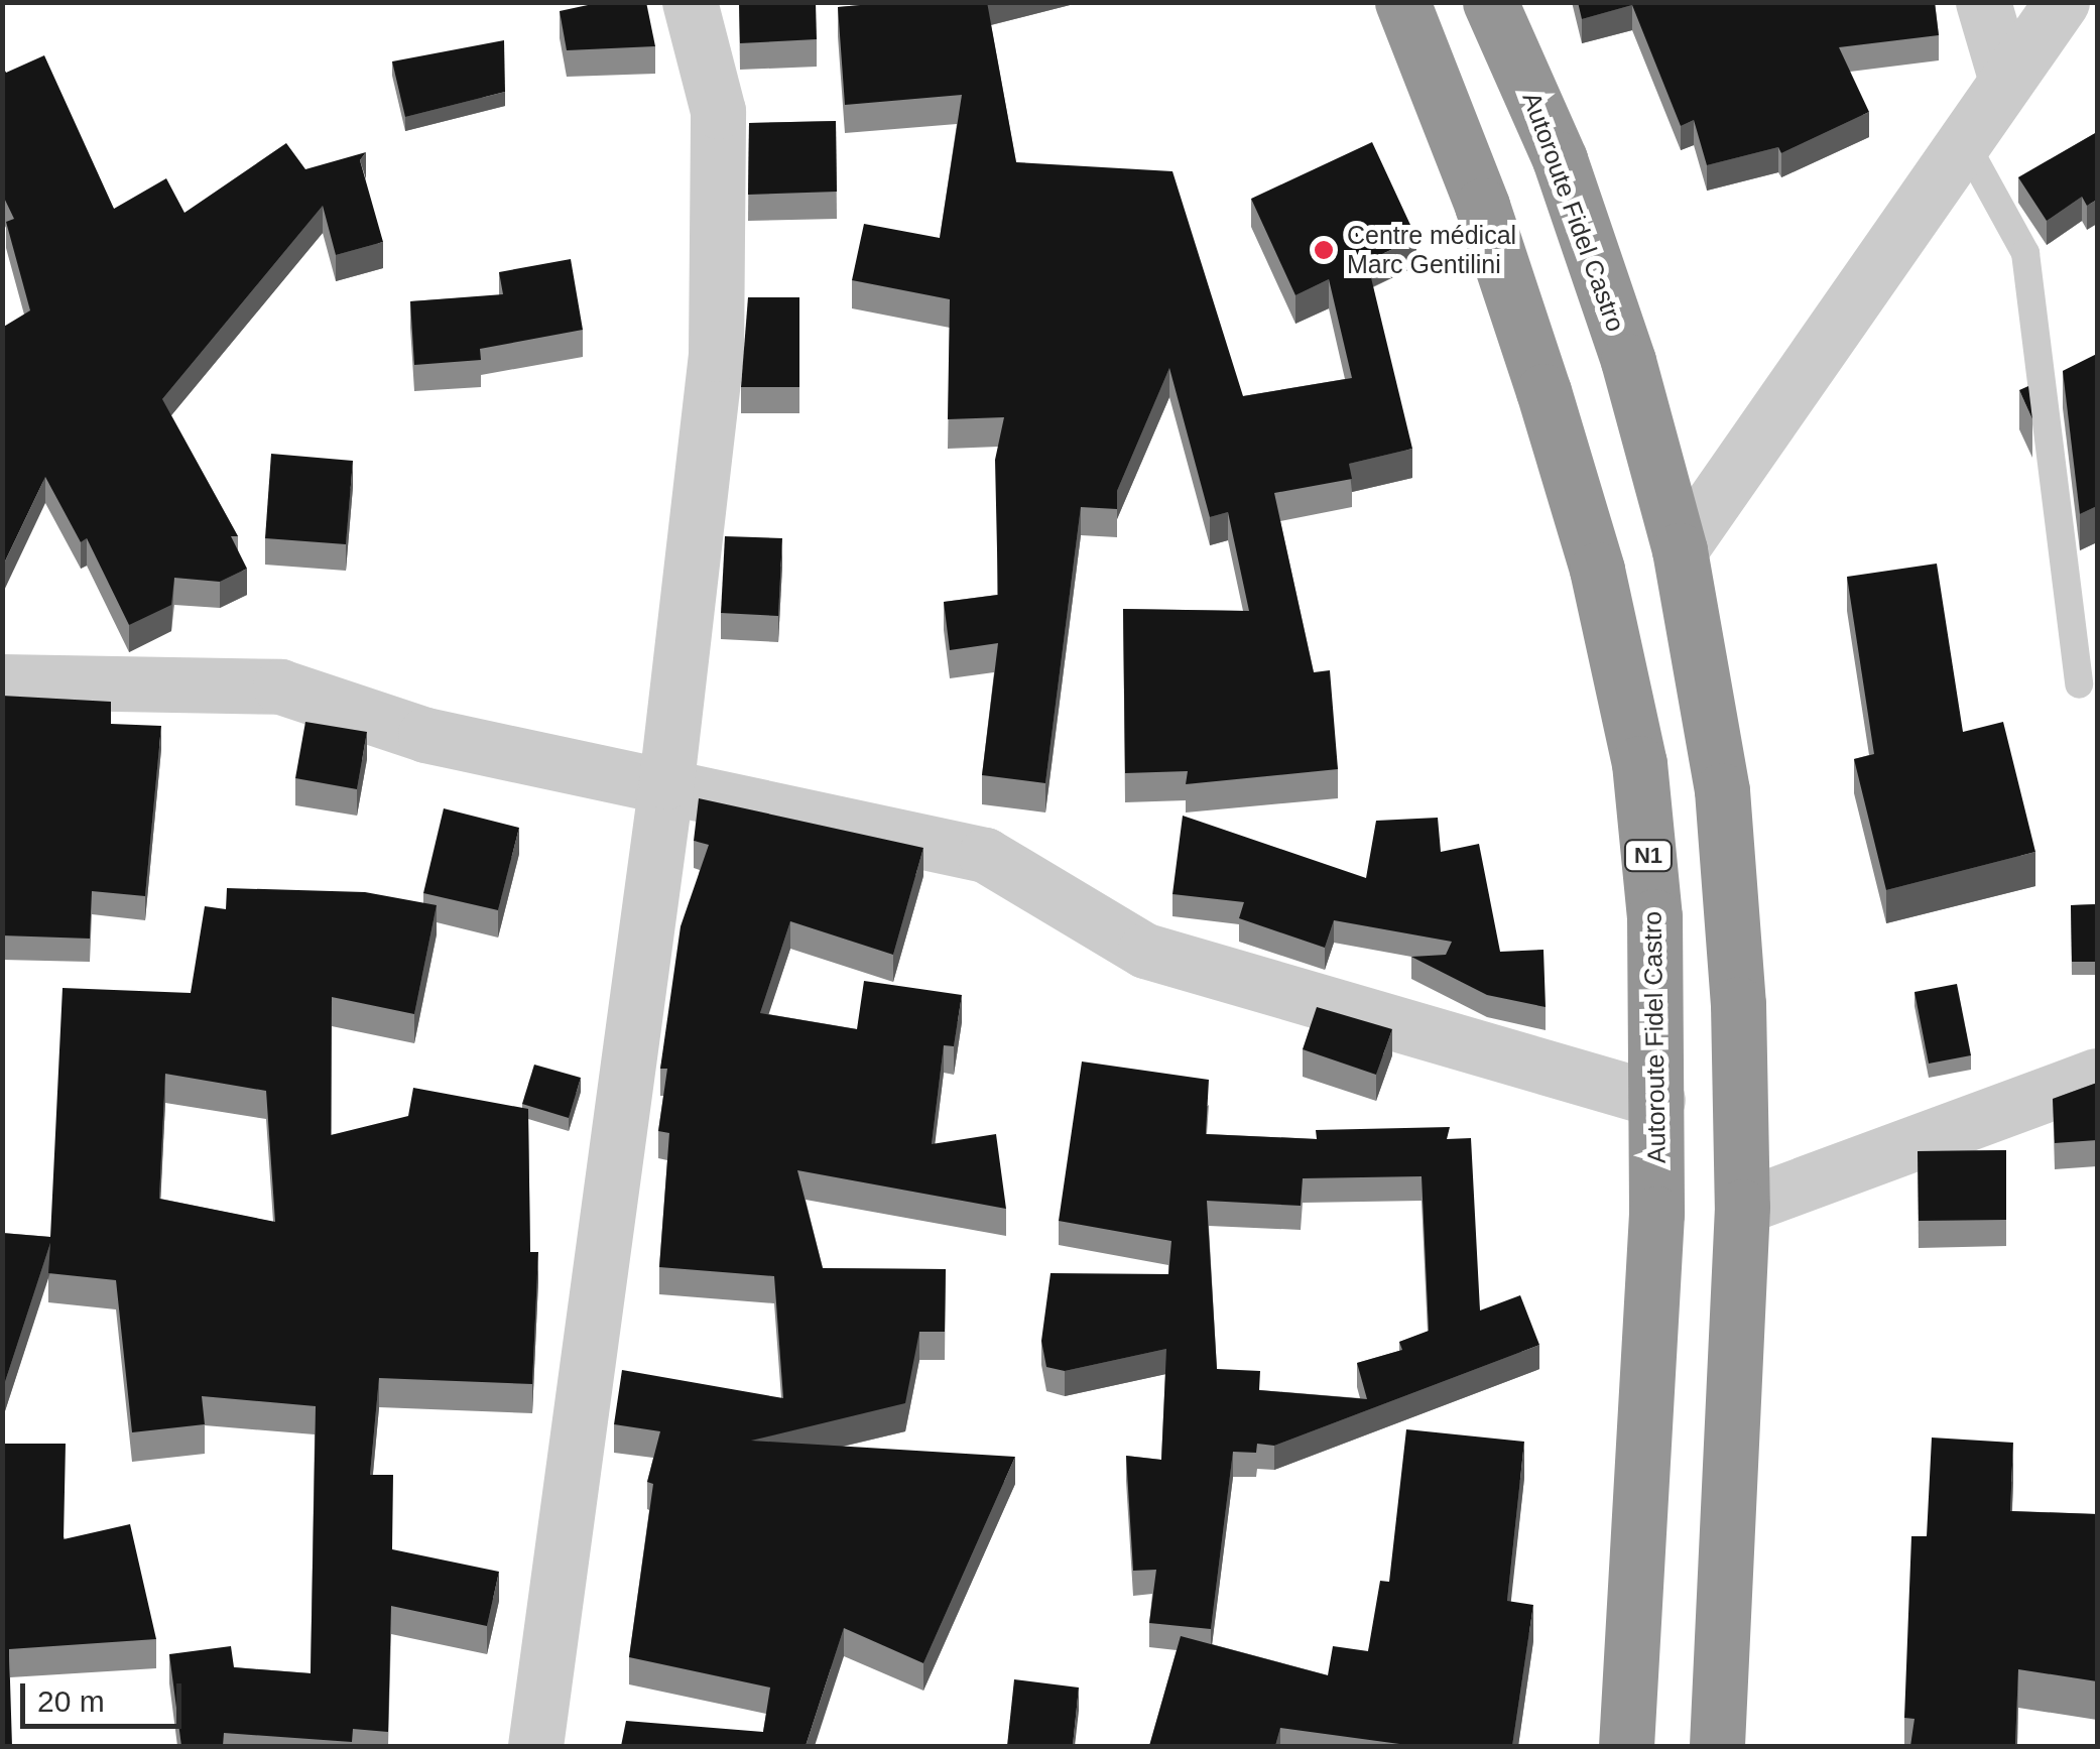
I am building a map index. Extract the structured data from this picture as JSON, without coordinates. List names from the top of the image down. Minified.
{"streets":{"highway":["Autoroute Fidel Castro","N1"]},"places":["Centre médical Marc Gentilini"],"scale_bar":"20 m"}
